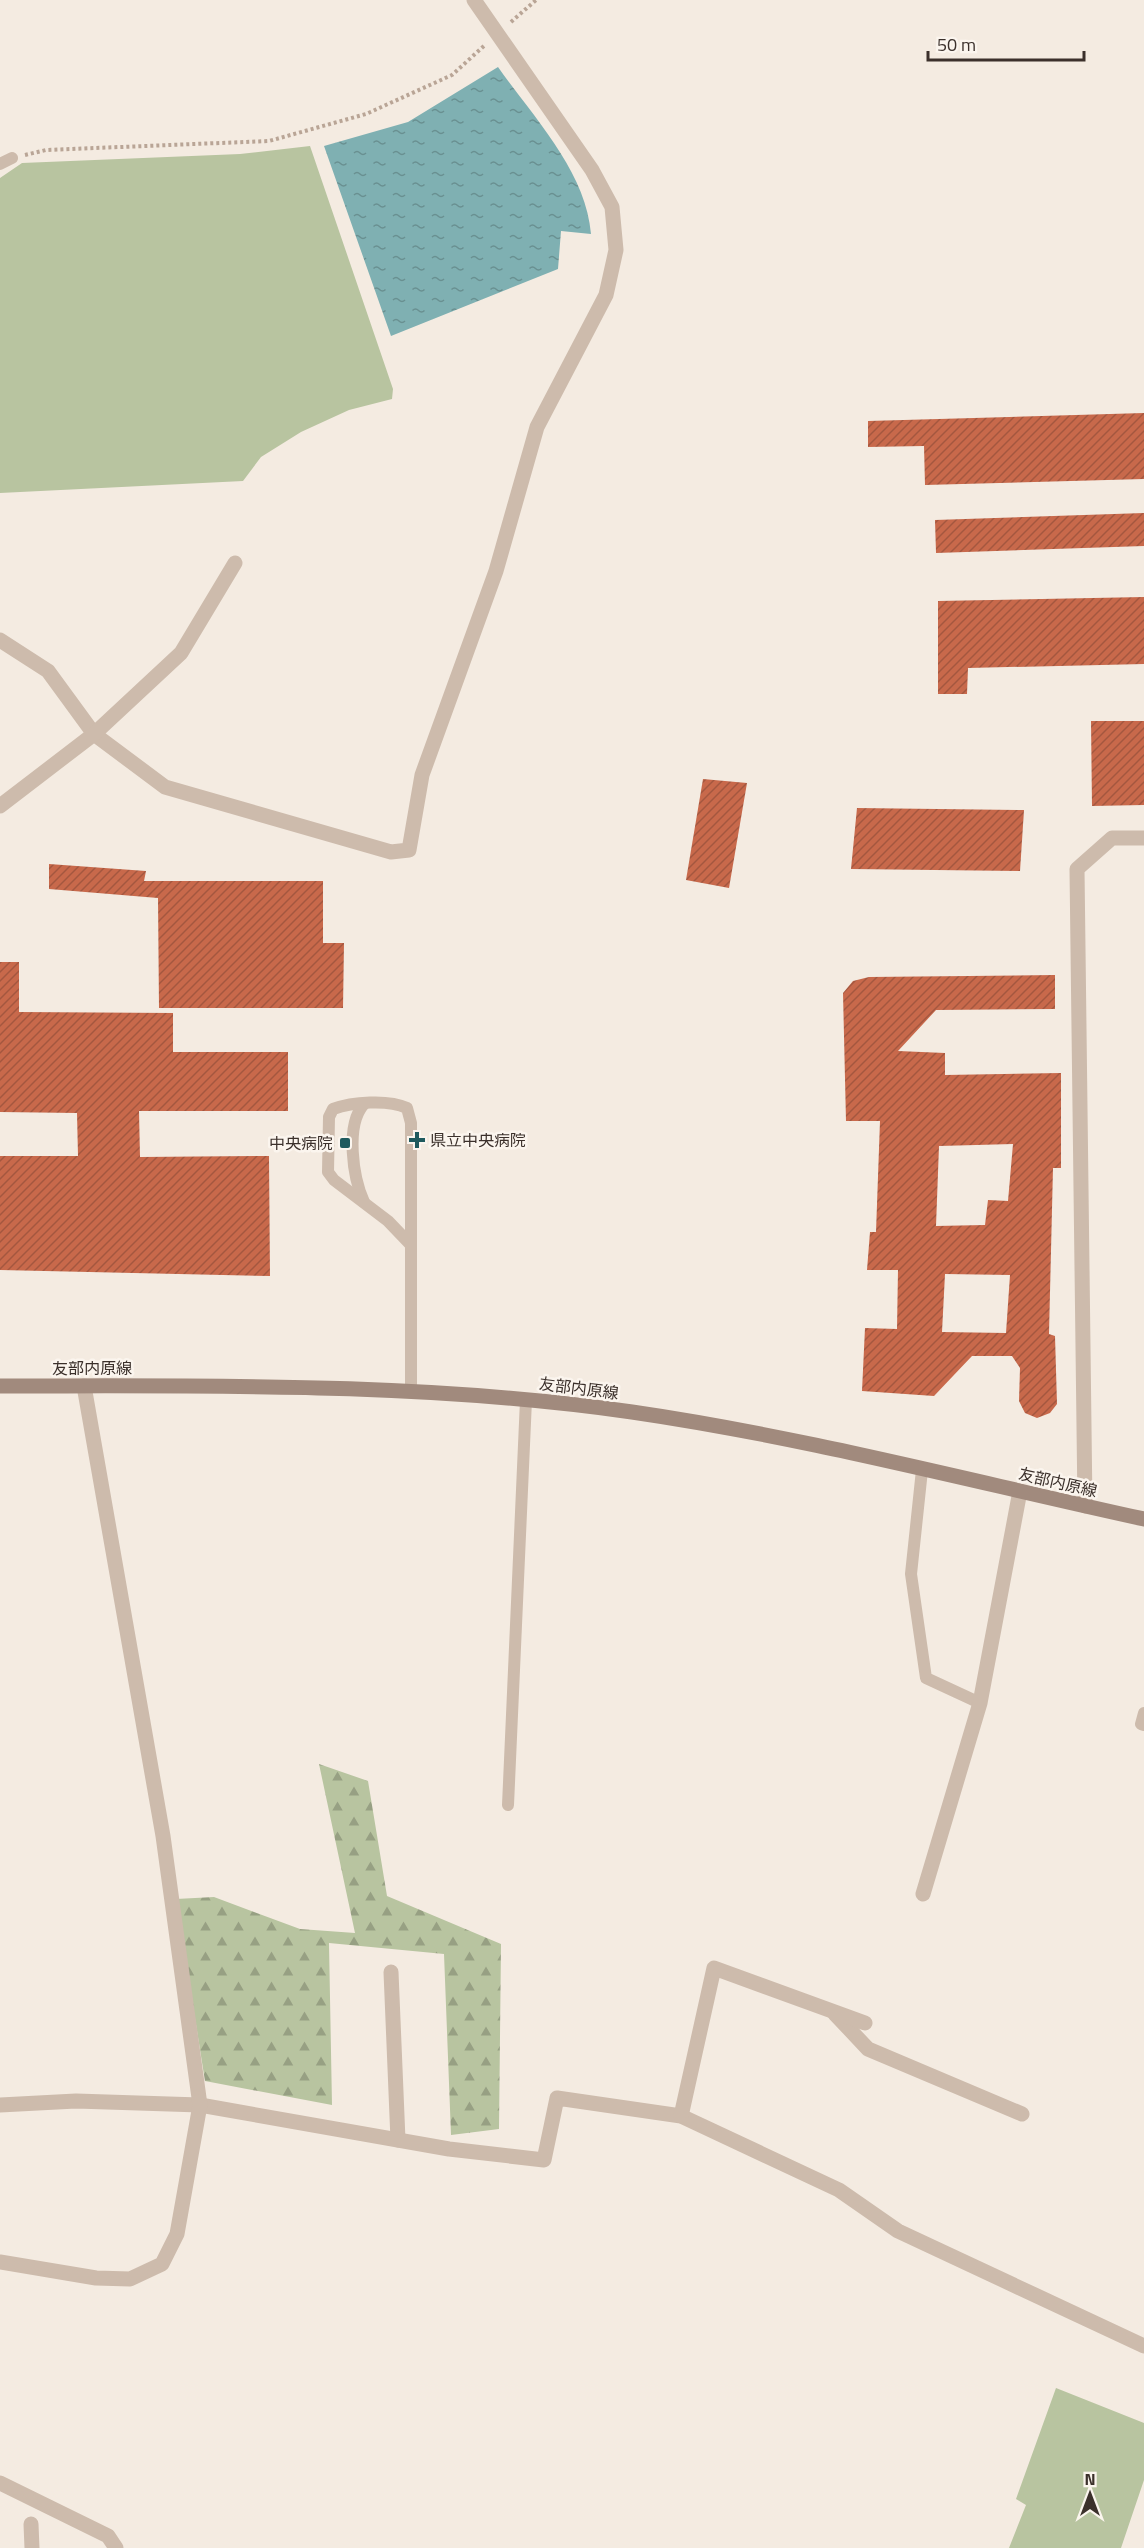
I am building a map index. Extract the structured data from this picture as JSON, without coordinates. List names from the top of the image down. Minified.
{"streets":{"main road":["友部内原線"]},"places":{"health":["県立中央病院"],"transit":["中央病院"]},"scale_bar":"50 m","north":"top"}
